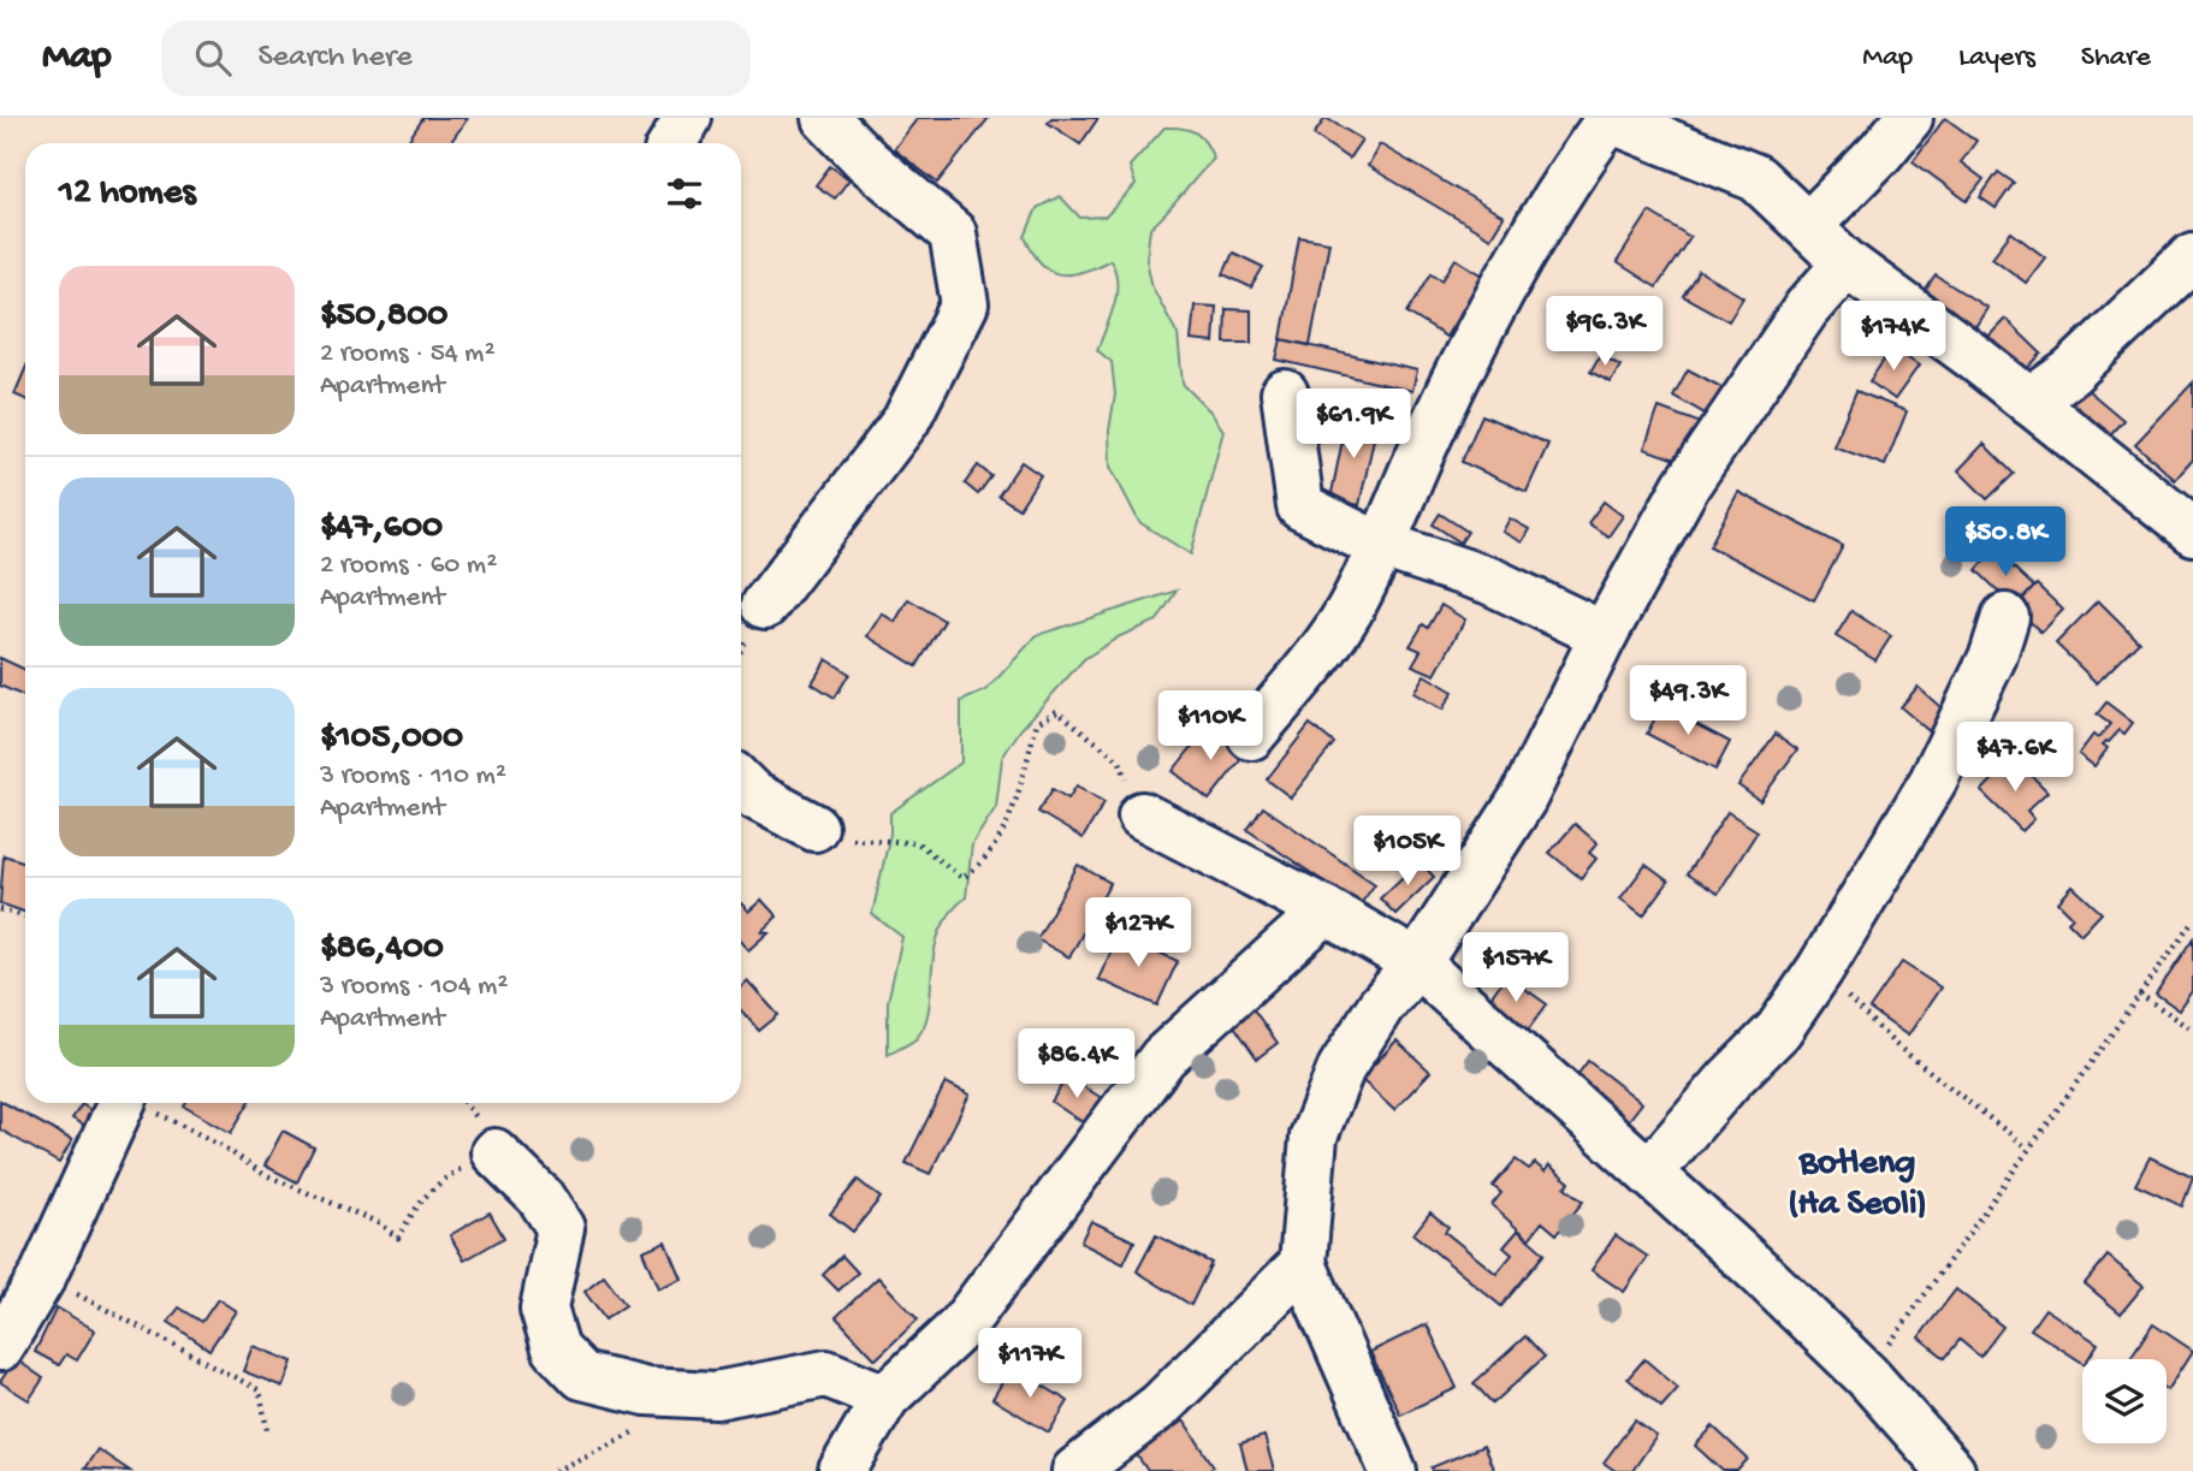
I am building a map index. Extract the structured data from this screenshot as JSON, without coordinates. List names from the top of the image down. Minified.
{"districts":["Botleng (Ha Seoli)"],"page":{"header":"Map","search":"Search here","nav":["Map","Layers","Share"],"heading":"12 homes","list":[{"name":"$50,800","note":"2 rooms · 54 m² · Apartment"},{"name":"$47,600","note":"2 rooms · 60 m² · Apartment"},{"name":"$105,000","note":"3 rooms · 110 m² · Apartment"},{"name":"$86,400","note":"3 rooms · 104 m² · Apartment"}],"price":["$96.3K","$174K","$61.9K","$50.8K","$49.3K","$110K","$47.6K","$105K","$127K","$157K","$86.4K","$117K"]}}
